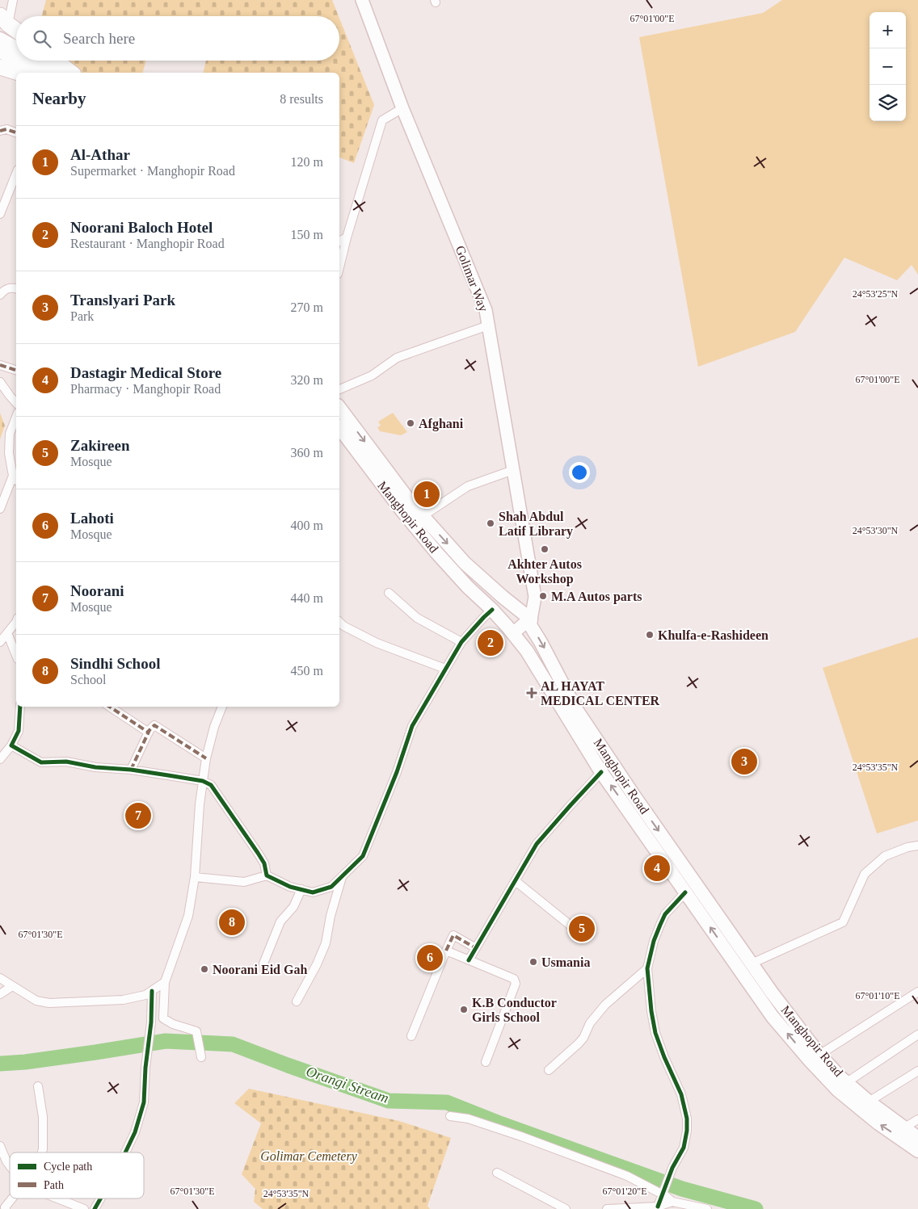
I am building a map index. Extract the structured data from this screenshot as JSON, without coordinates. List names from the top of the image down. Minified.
{"streets":{"main road":["Golimar Way","Manghopir Road"]},"crossings":[["Golimar Way","Manghopir Road"]],"water":["Orangi Stream"],"parks":["Golimar Cemetery"],"places":{"other":["Afghani","Shah Abdul Latif Library","Akhter Autos Workshop","M.A Autos parts","Khulfa-e-Rashideen","Usmania","Noorani Eid Gah","K.B Conductor Girls School"],"health":["AL HAYAT MEDICAL CENTER"]},"legend":["Cycle path","Path"],"page":{"map_buttons":["+","−"],"search":"Search here","heading":["Nearby","8 results"],"list":[{"mark":"1","name":"Al-Athar","note":"Supermarket · Manghopir Road","value":"120 m"},{"mark":"2","name":"Noorani Baloch Hotel","note":"Restaurant · Manghopir Road","value":"150 m"},{"mark":"3","name":"Translyari Park","note":"Park","value":"270 m"},{"mark":"4","name":"Dastagir Medical Store","note":"Pharmacy · Manghopir Road","value":"320 m"},{"mark":"5","name":"Zakireen","note":"Mosque","value":"360 m"},{"mark":"6","name":"Lahoti","note":"Mosque","value":"400 m"},{"mark":"7","name":"Noorani","note":"Mosque","value":"440 m"},{"mark":"8","name":"Sindhi School","note":"School","value":"450 m"}],"pins":["1","2","3","7","4","8","5","6"]},"coordinates":["67°01'00\"E","24°53'25\"N","24°53'30\"N","24°53'35\"N","67°01'30\"E","67°01'10\"E","67°01'20\"E"]}
